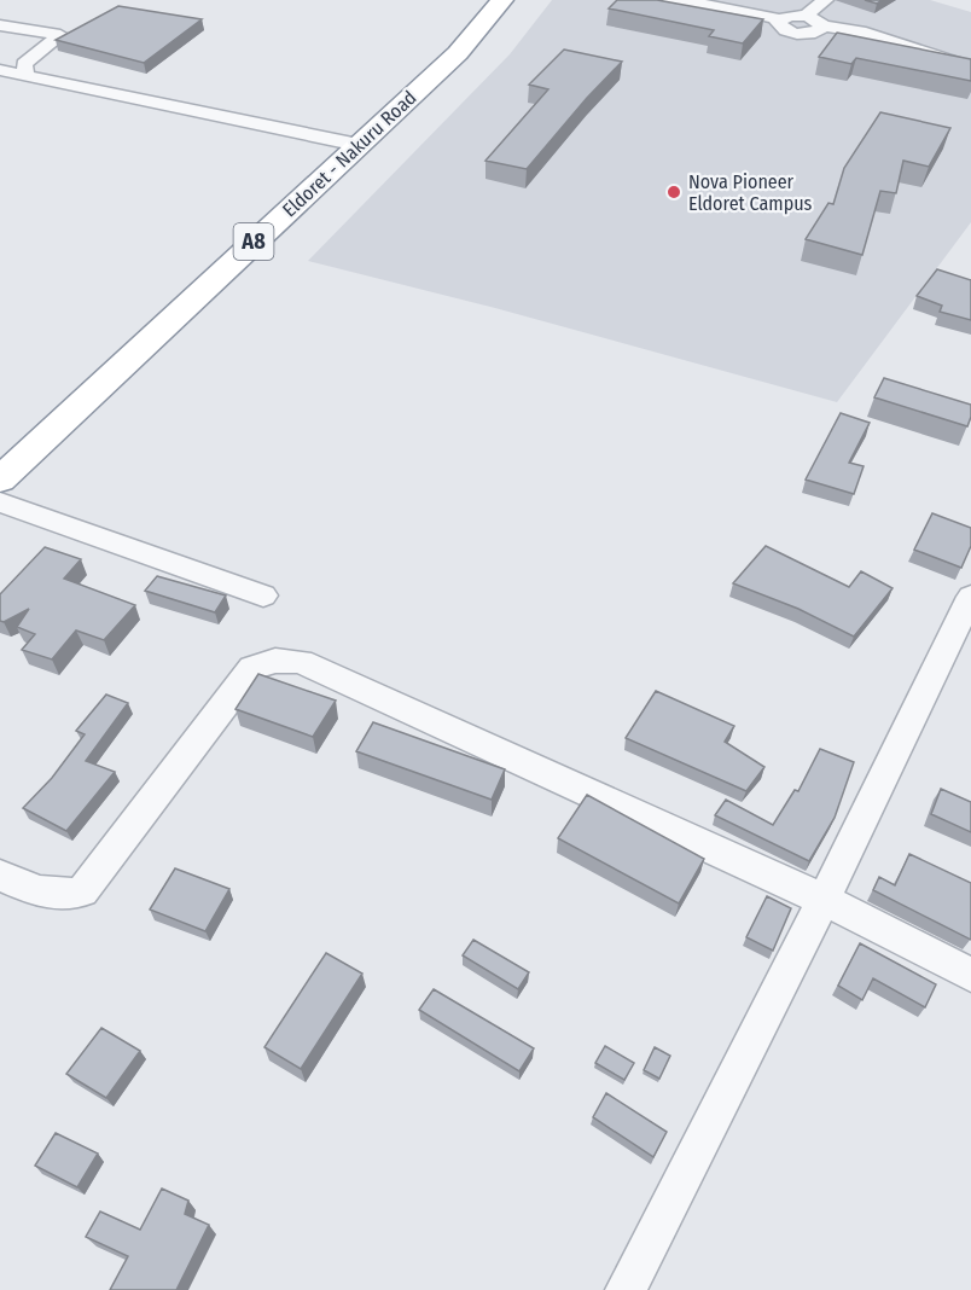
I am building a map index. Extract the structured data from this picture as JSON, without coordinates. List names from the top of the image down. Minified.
{"streets":{"highway":["Eldoret - Nakuru Road","A8"]},"places":["Nova Pioneer Eldoret Campus"]}
